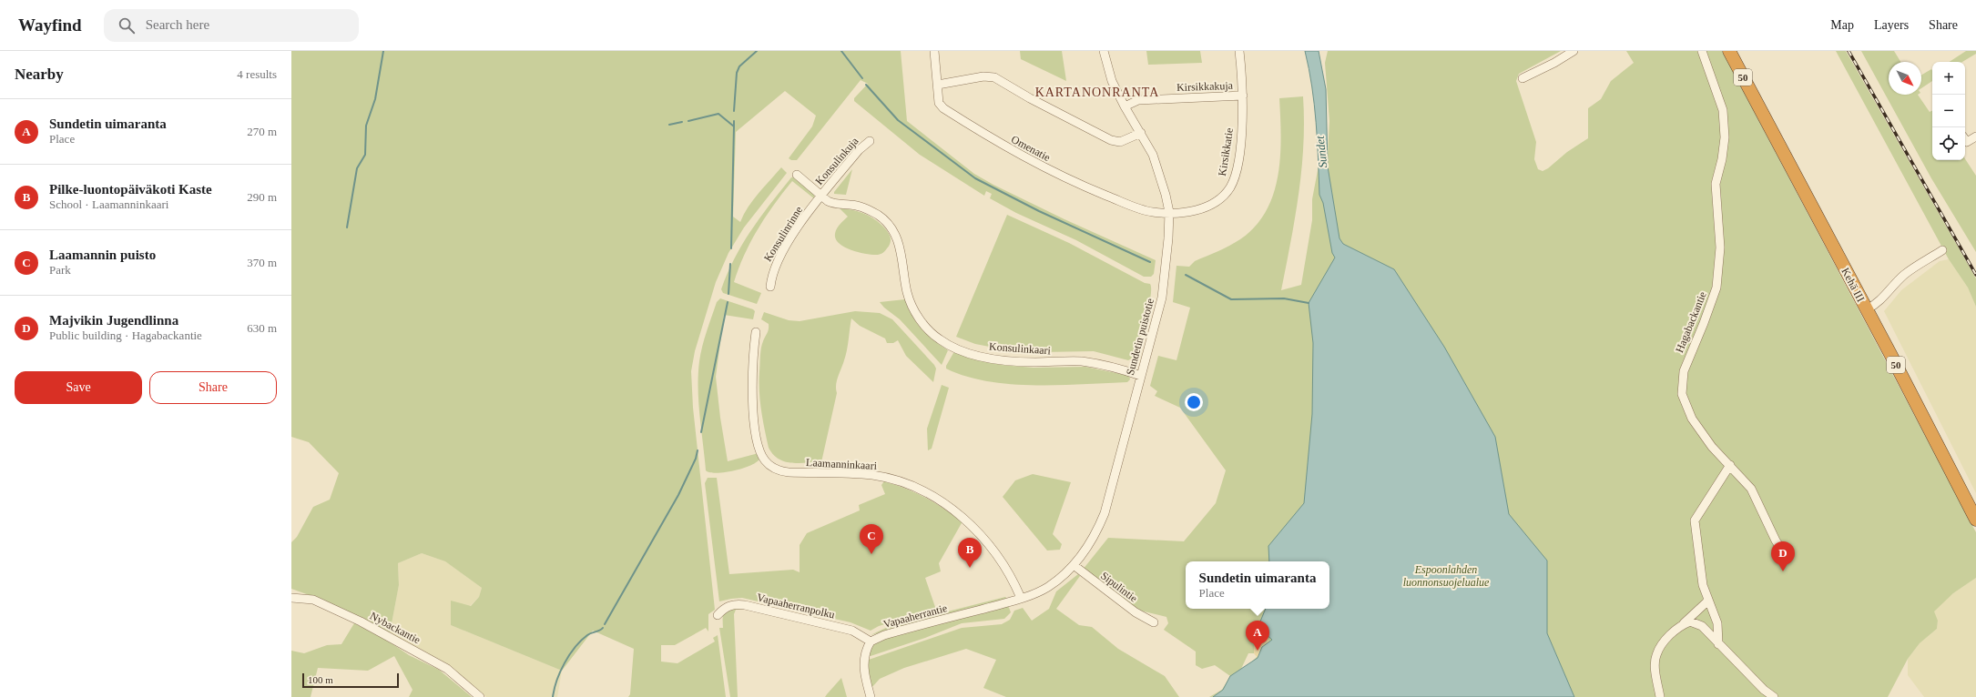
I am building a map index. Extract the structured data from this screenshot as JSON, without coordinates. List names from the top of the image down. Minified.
{"streets":{"highway":["50","Kehä III"],"street":["Kirsikkakuja","Omenatie","Kirsikkatie","Konsulinkuja","Konsulinrinne","Hagabackantie","Sundetin puistotie","Konsulinkaari","Laamanninkaari","Sipulintie","Vapaaherranpolku","Vapaaherrantie","Nybackantie"]},"crossings":[["Kirsikkakuja","Kirsikkatie"],["Kirsikkakuja","Sundetin puistotie"],["Omenatie","Kirsikkatie"],["Omenatie","Sundetin puistotie"],["Kirsikkatie","Sundetin puistotie"],["Konsulinkuja","Konsulinrinne"],["Konsulinkuja","Konsulinkaari"],["Konsulinrinne","Konsulinkaari"],["Sundetin puistotie","Konsulinkaari"],["Sundetin puistotie","Laamanninkaari"],["Sundetin puistotie","Sipulintie"],["Sundetin puistotie","Vapaaherrantie"],["Laamanninkaari","Vapaaherrantie"],["Vapaaherranpolku","Vapaaherrantie"]],"districts":["KARTANONRANTA"],"water":["Sundet"],"parks":["Espoonlahden luonnonsuojelualue"],"scale_bar":"100 m","north":"bottom right","page":{"header":"Wayfind","search":"Search here","nav":["Map","Layers","Share"],"heading":["Nearby","4 results"],"map_buttons":["+","−"],"list":[{"mark":"A","name":"Sundetin uimaranta","note":"Place","value":"270 m"},{"mark":"B","name":"Pilke-luontopäiväkoti Kaste","note":"School · Laamanninkaari","value":"290 m"},{"mark":"C","name":"Laamannin puisto","note":"Park","value":"370 m"},{"mark":"D","name":"Majvikin Jugendlinna","note":"Public building · Hagabackantie","value":"630 m"}],"buttons":["Save","Share"],"pins":["C","B","D","A"],"popup":["Sundetin uimaranta","Place"],"scale":"100 m"}}
